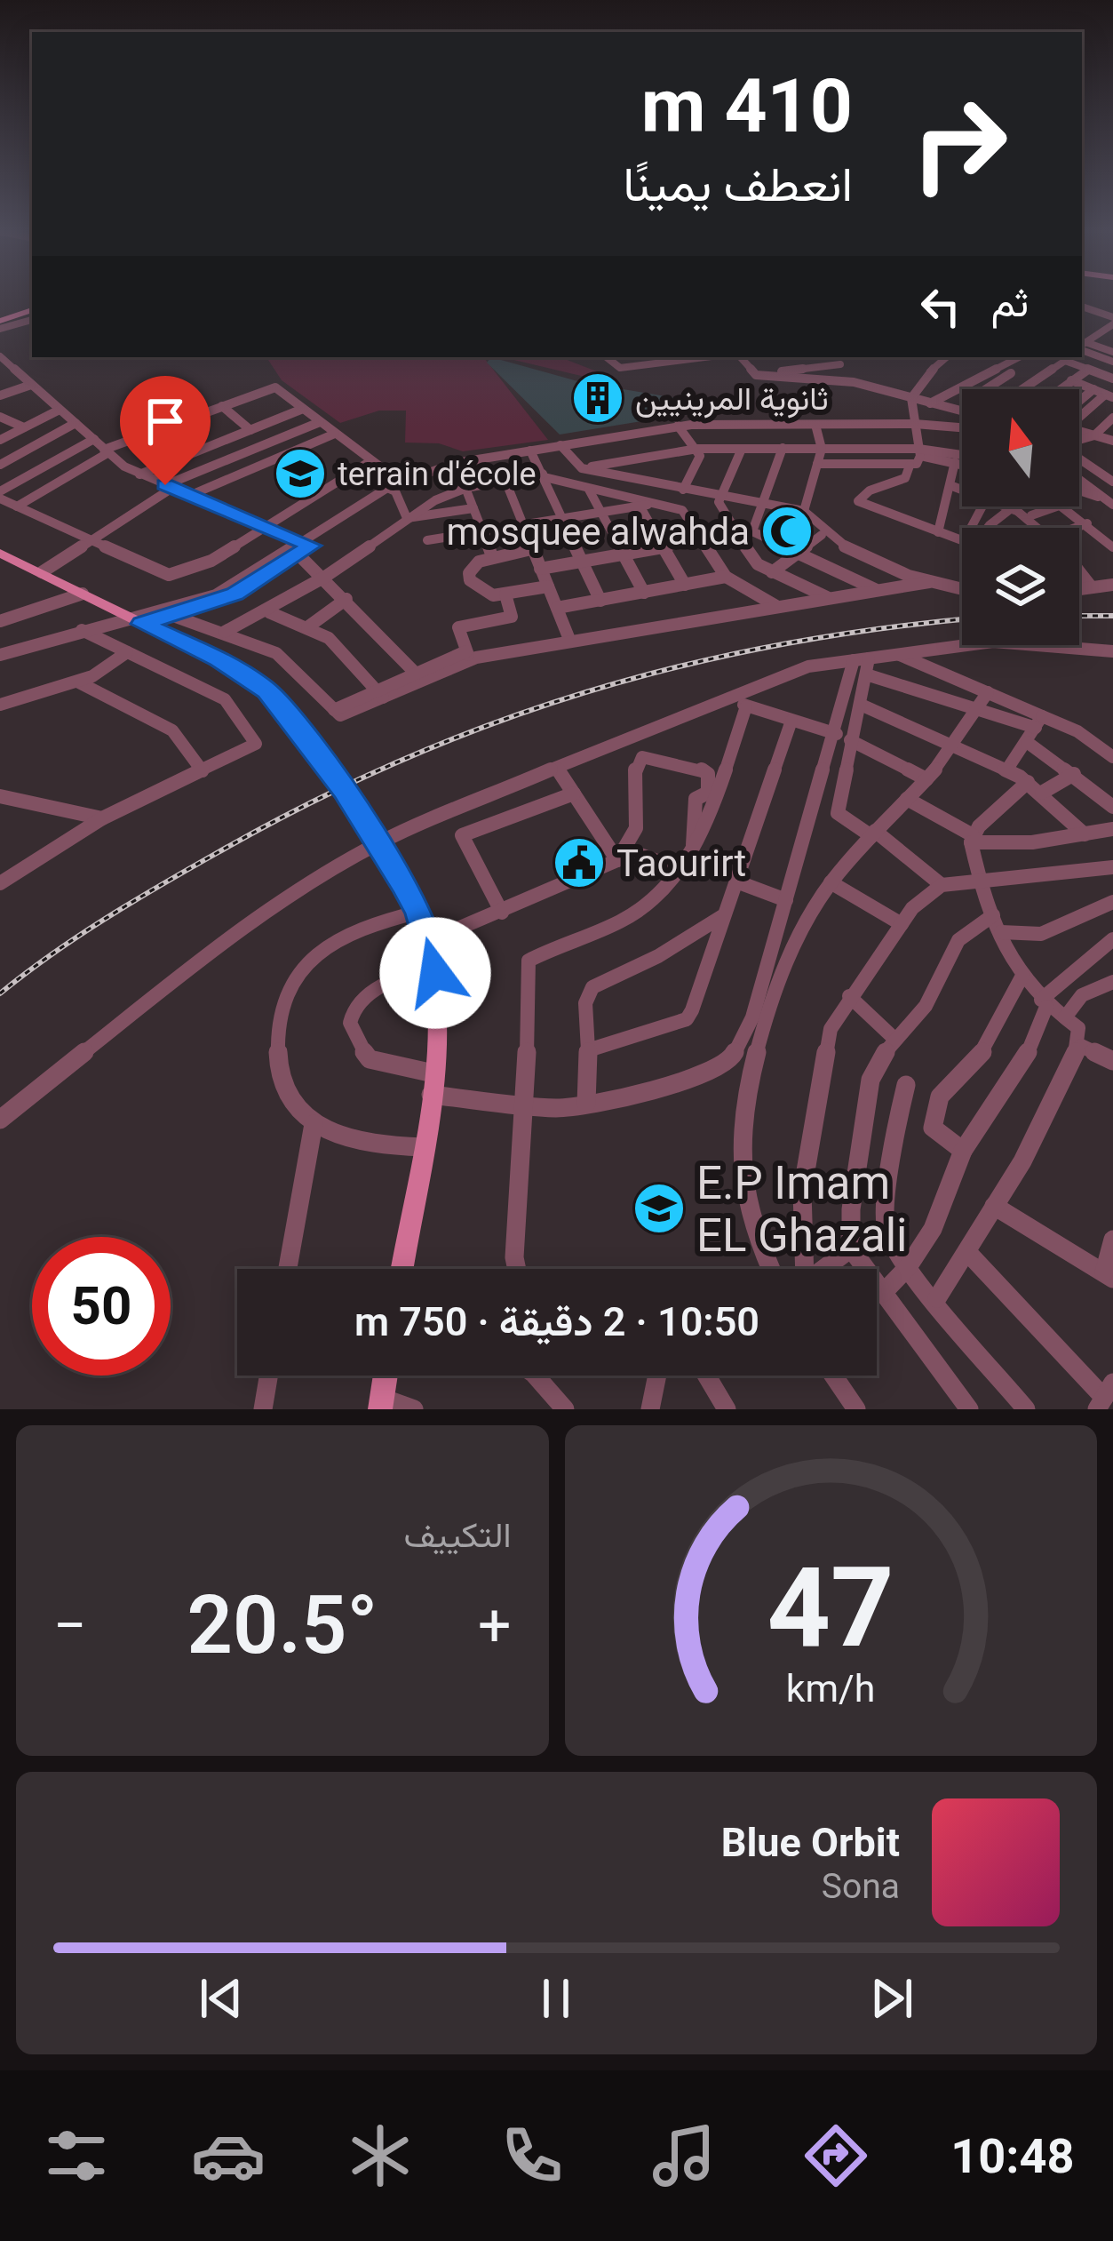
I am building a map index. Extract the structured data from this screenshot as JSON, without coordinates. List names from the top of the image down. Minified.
{"places":{"building":["ثانوية المرينيين"],"school or university":["terrain d'école","E.P Imam EL Ghazali"],"mosque":["mosquee alwahda"],"public building":["Taourirt"]},"north":"top","page":{"turn":["410 m","انعطف يمينًا"],"then":"ثم","limit":"50","trip":"10:50 · 2 دقيقة · 750 m","tile":"التكييف","heat":["−","20.5°","+"],"song":["Blue Orbit","Sona"],"tabs":"10:48","gauge":["47","km/h"]}}
